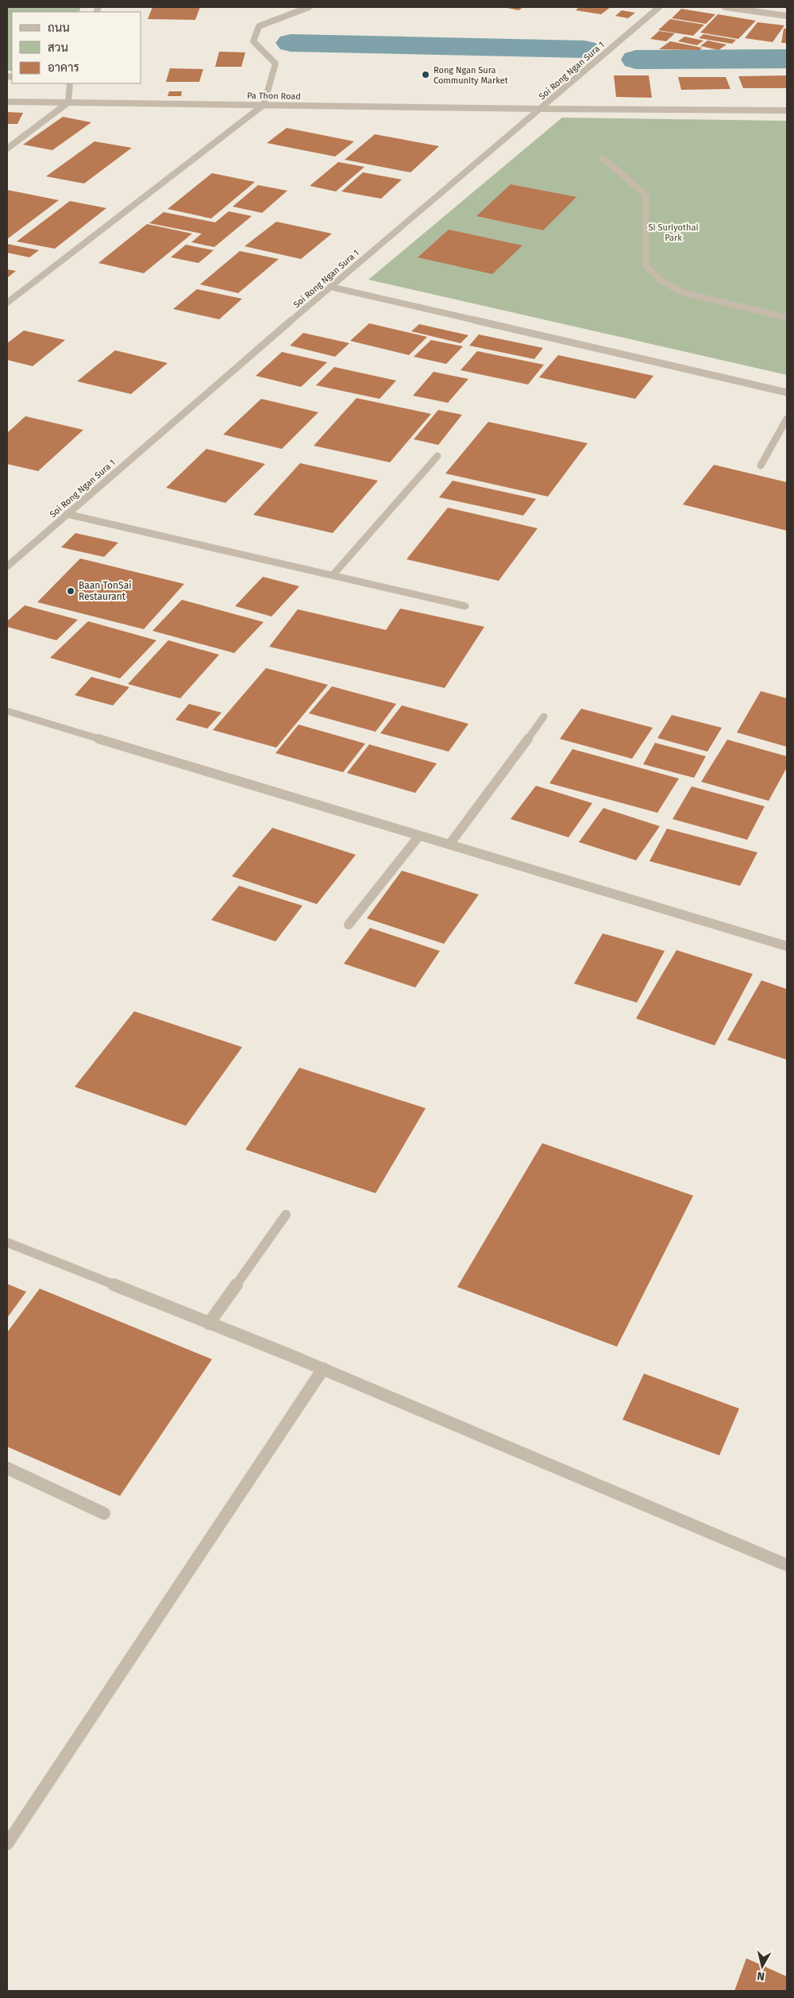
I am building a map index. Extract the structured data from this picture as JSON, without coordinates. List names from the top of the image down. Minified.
{"streets":{"street":["Soi Rong Ngan Sura 1","Pa Thon Road"]},"crossings":[["Soi Rong Ngan Sura 1","Pa Thon Road"]],"parks":["Si Suriyothai Park"],"places":["Rong Ngan Sura Community Market","Baan TonSai Restaurant"],"legend":["ถนน","สวน","อาคาร"],"north":"bottom"}
